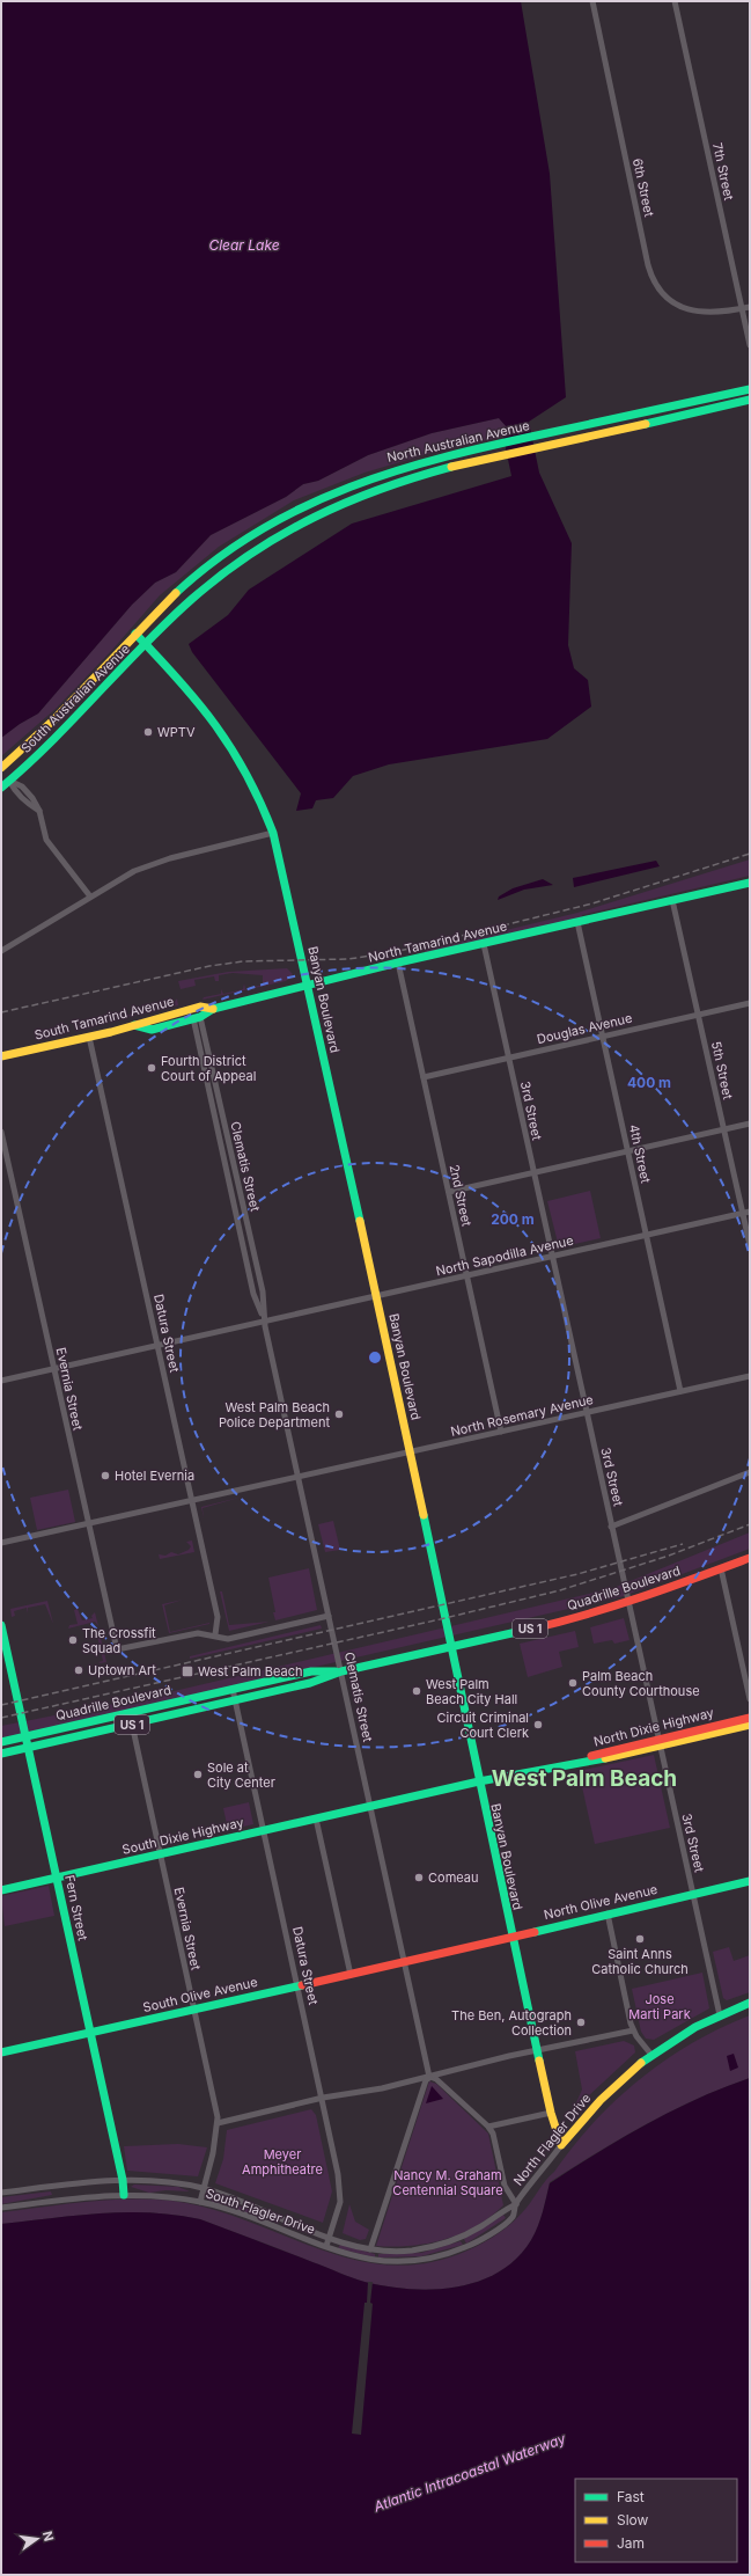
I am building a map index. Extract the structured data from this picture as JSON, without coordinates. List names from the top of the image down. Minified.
{"streets":{"street":["7th Street","6th Street","North Australian Avenue","South Australian Avenue","North Tamarind Avenue","Banyan Boulevard","South Tamarind Avenue","Douglas Avenue","5th Street","3rd Street","4th Street","Clematis Street","2nd Street","North Sapodilla Avenue","Datura Street","Evernia Street","North Rosemary Avenue","Quadrille Boulevard","US 1","North Dixie Highway","South Dixie Highway","North Olive Avenue","Fern Street","South Olive Avenue","North Flagler Drive","South Flagler Drive"]},"crossings":[["7th Street","6th Street"],["North Australian Avenue","South Australian Avenue"],["North Australian Avenue","Banyan Boulevard"],["South Australian Avenue","Banyan Boulevard"],["North Tamarind Avenue","Banyan Boulevard"],["North Tamarind Avenue","South Tamarind Avenue"],["North Tamarind Avenue","5th Street"],["North Tamarind Avenue","3rd Street"],["North Tamarind Avenue","4th Street"],["North Tamarind Avenue","Clematis Street"],["North Tamarind Avenue","2nd Street"],["Banyan Boulevard","North Sapodilla Avenue"],["Banyan Boulevard","North Rosemary Avenue"],["Banyan Boulevard","Quadrille Boulevard"],["Banyan Boulevard","North Dixie Highway"],["Banyan Boulevard","North Olive Avenue"],["Banyan Boulevard","North Flagler Drive"],["South Tamarind Avenue","Datura Street"],["Douglas Avenue","5th Street"],["Douglas Avenue","3rd Street"],["Douglas Avenue","4th Street"],["Douglas Avenue","2nd Street"],["5th Street","North Sapodilla Avenue"],["3rd Street","North Sapodilla Avenue"],["3rd Street","North Rosemary Avenue"],["3rd Street","Quadrille Boulevard"],["3rd Street","North Dixie Highway"],["3rd Street","North Olive Avenue"],["3rd Street","North Flagler Drive"],["4th Street","North Sapodilla Avenue"],["4th Street","North Rosemary Avenue"],["Clematis Street","North Sapodilla Avenue"],["Clematis Street","North Rosemary Avenue"],["Clematis Street","Quadrille Boulevard"],["Clematis Street","North Dixie Highway"],["Clematis Street","South Dixie Highway"],["Clematis Street","North Olive Avenue"],["Clematis Street","South Olive Avenue"],["2nd Street","North Sapodilla Avenue"],["2nd Street","North Rosemary Avenue"],["North Sapodilla Avenue","Datura Street"],["North Sapodilla Avenue","Evernia Street"],["Datura Street","Evernia Street"],["Datura Street","North Rosemary Avenue"],["Datura Street","Quadrille Boulevard"],["Datura Street","South Dixie Highway"],["Datura Street","South Olive Avenue"],["Datura Street","South Flagler Drive"],["Evernia Street","North Rosemary Avenue"],["Evernia Street","Quadrille Boulevard"],["Evernia Street","South Dixie Highway"],["Evernia Street","South Olive Avenue"],["Evernia Street","South Flagler Drive"],["Quadrille Boulevard","Fern Street"],["North Dixie Highway","South Dixie Highway"],["South Dixie Highway","Fern Street"],["North Olive Avenue","South Olive Avenue"],["Fern Street","South Olive Avenue"],["Fern Street","South Flagler Drive"],["North Flagler Drive","South Flagler Drive"]],"districts":["West Palm Beach"],"water":["Clear Lake","Atlantic Intracoastal Waterway"],"parks":["Jose Marti Park","Meyer Amphitheatre","Nancy M. Graham Centennial Square"],"places":{"other":["WPTV","Fourth District Court of Appeal","West Palm Beach Police Department","Hotel Evernia","The Crossfit Squad","Uptown Art","Palm Beach County Courthouse","West Palm Beach City Hall","Circuit Criminal Court Clerk","Sole at City Center","Comeau","Saint Anns Catholic Church","The Ben, Autograph Collection"],"transit":["West Palm Beach"]},"legend":["Fast","Slow","Jam"],"north":"right","rings":["400 m","200 m"]}
